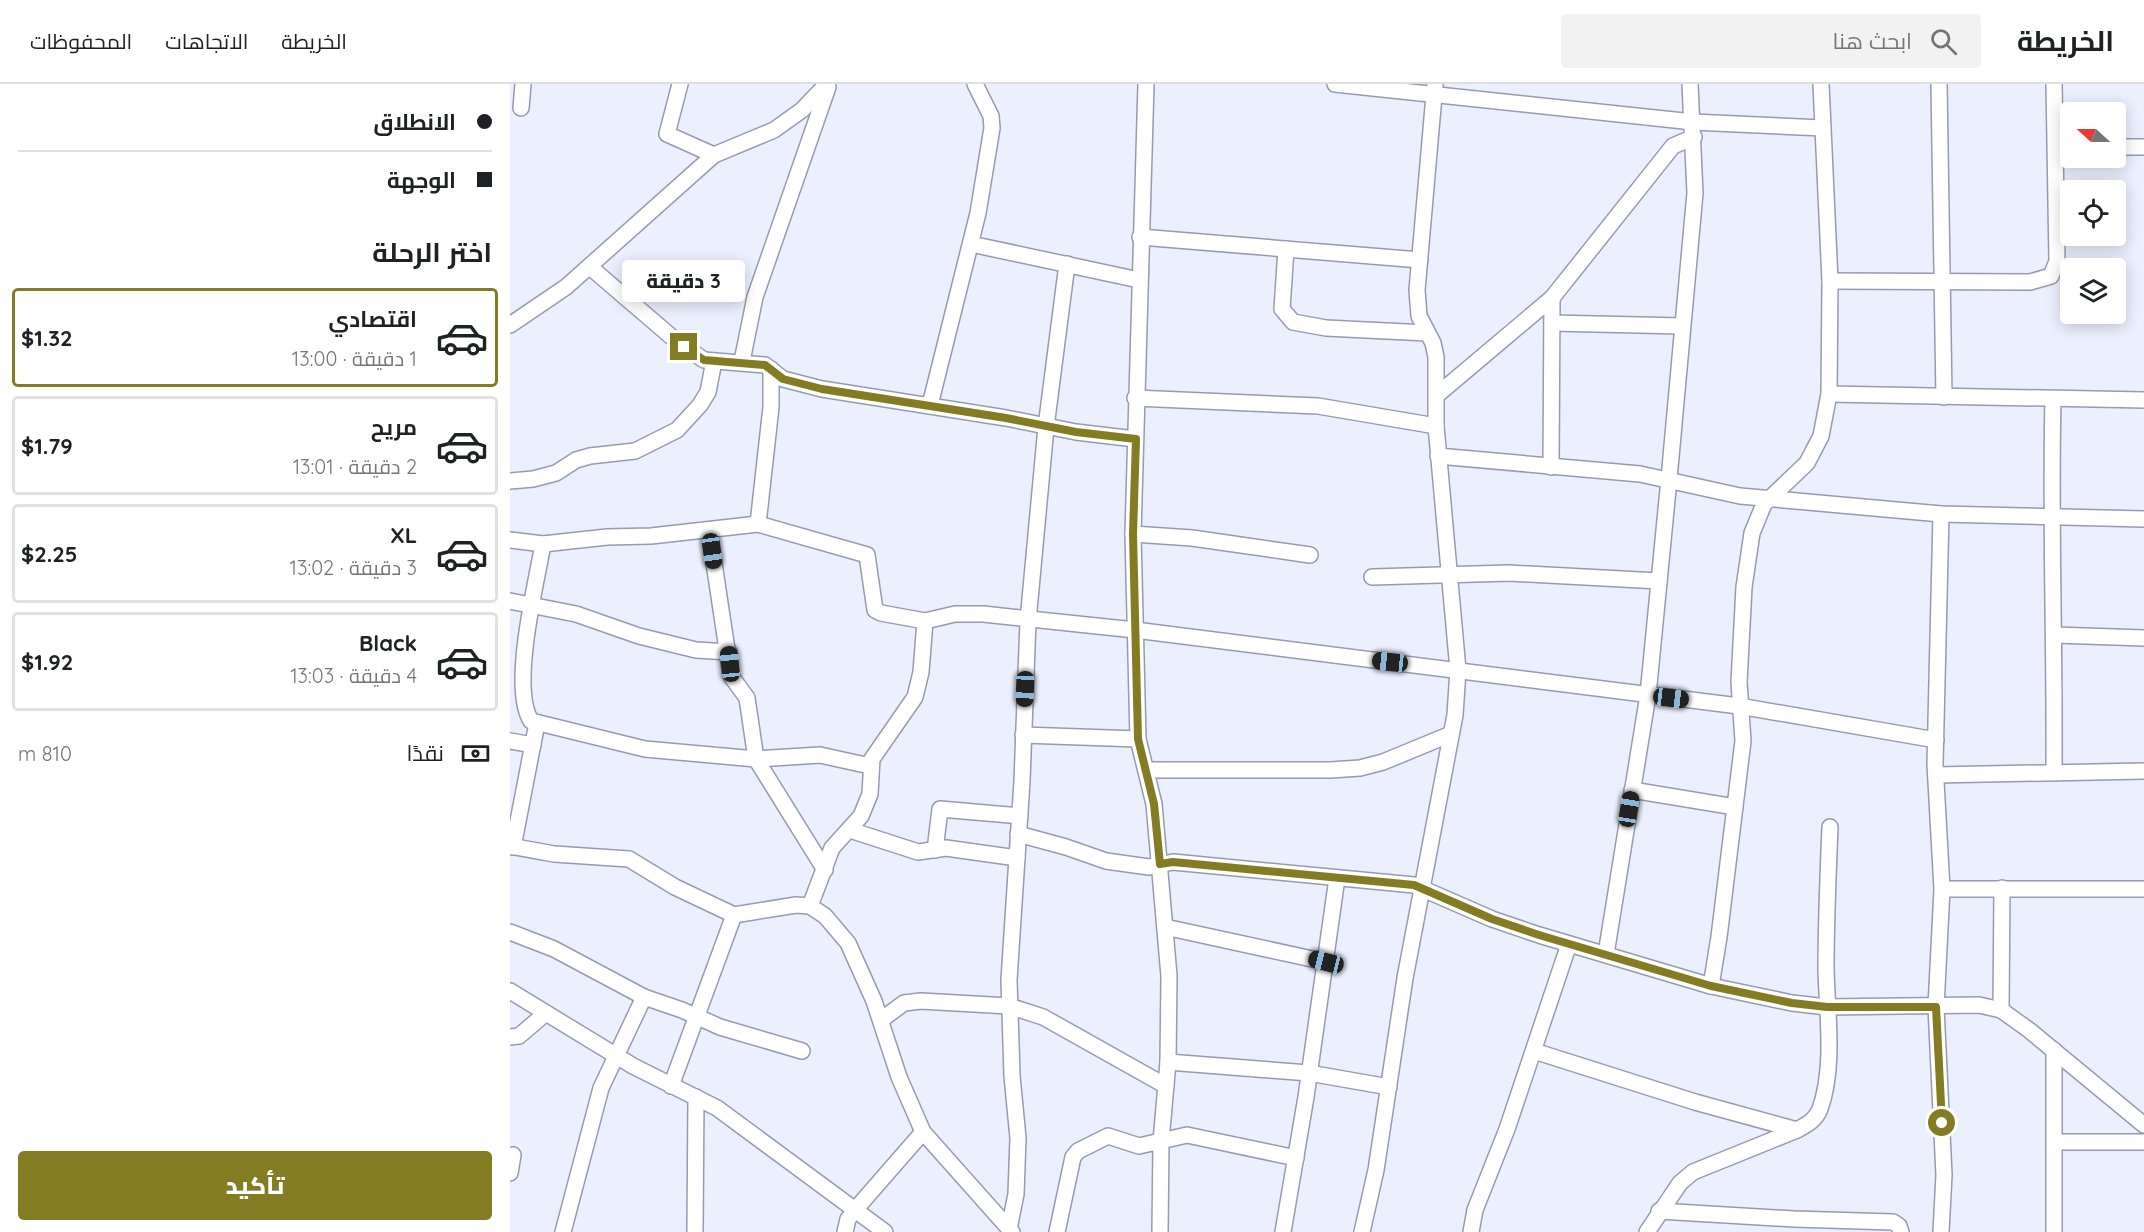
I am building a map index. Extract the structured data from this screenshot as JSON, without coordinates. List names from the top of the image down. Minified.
{"north":"left","page":{"header":"الخريطة","search":"ابحث هنا","nav":["الخريطة","الاتجاهات","المحفوظات"],"banner":["الانطلاق","الوجهة"],"heading":"اختر الرحلة","bubble":"3 دقيقة","list":[{"name":"اقتصادي","note":"1 دقيقة · 13:00","value":"$1.32"},{"name":"مريح","note":"2 دقيقة · 13:01","value":"$1.79"},{"name":"XL","note":"3 دقيقة · 13:02","value":"$2.25"},{"name":"Black","note":"4 دقيقة · 13:03","value":"$1.92"}],"pay":["نقدًا","810 m"],"buttons":"تأكيد"}}
